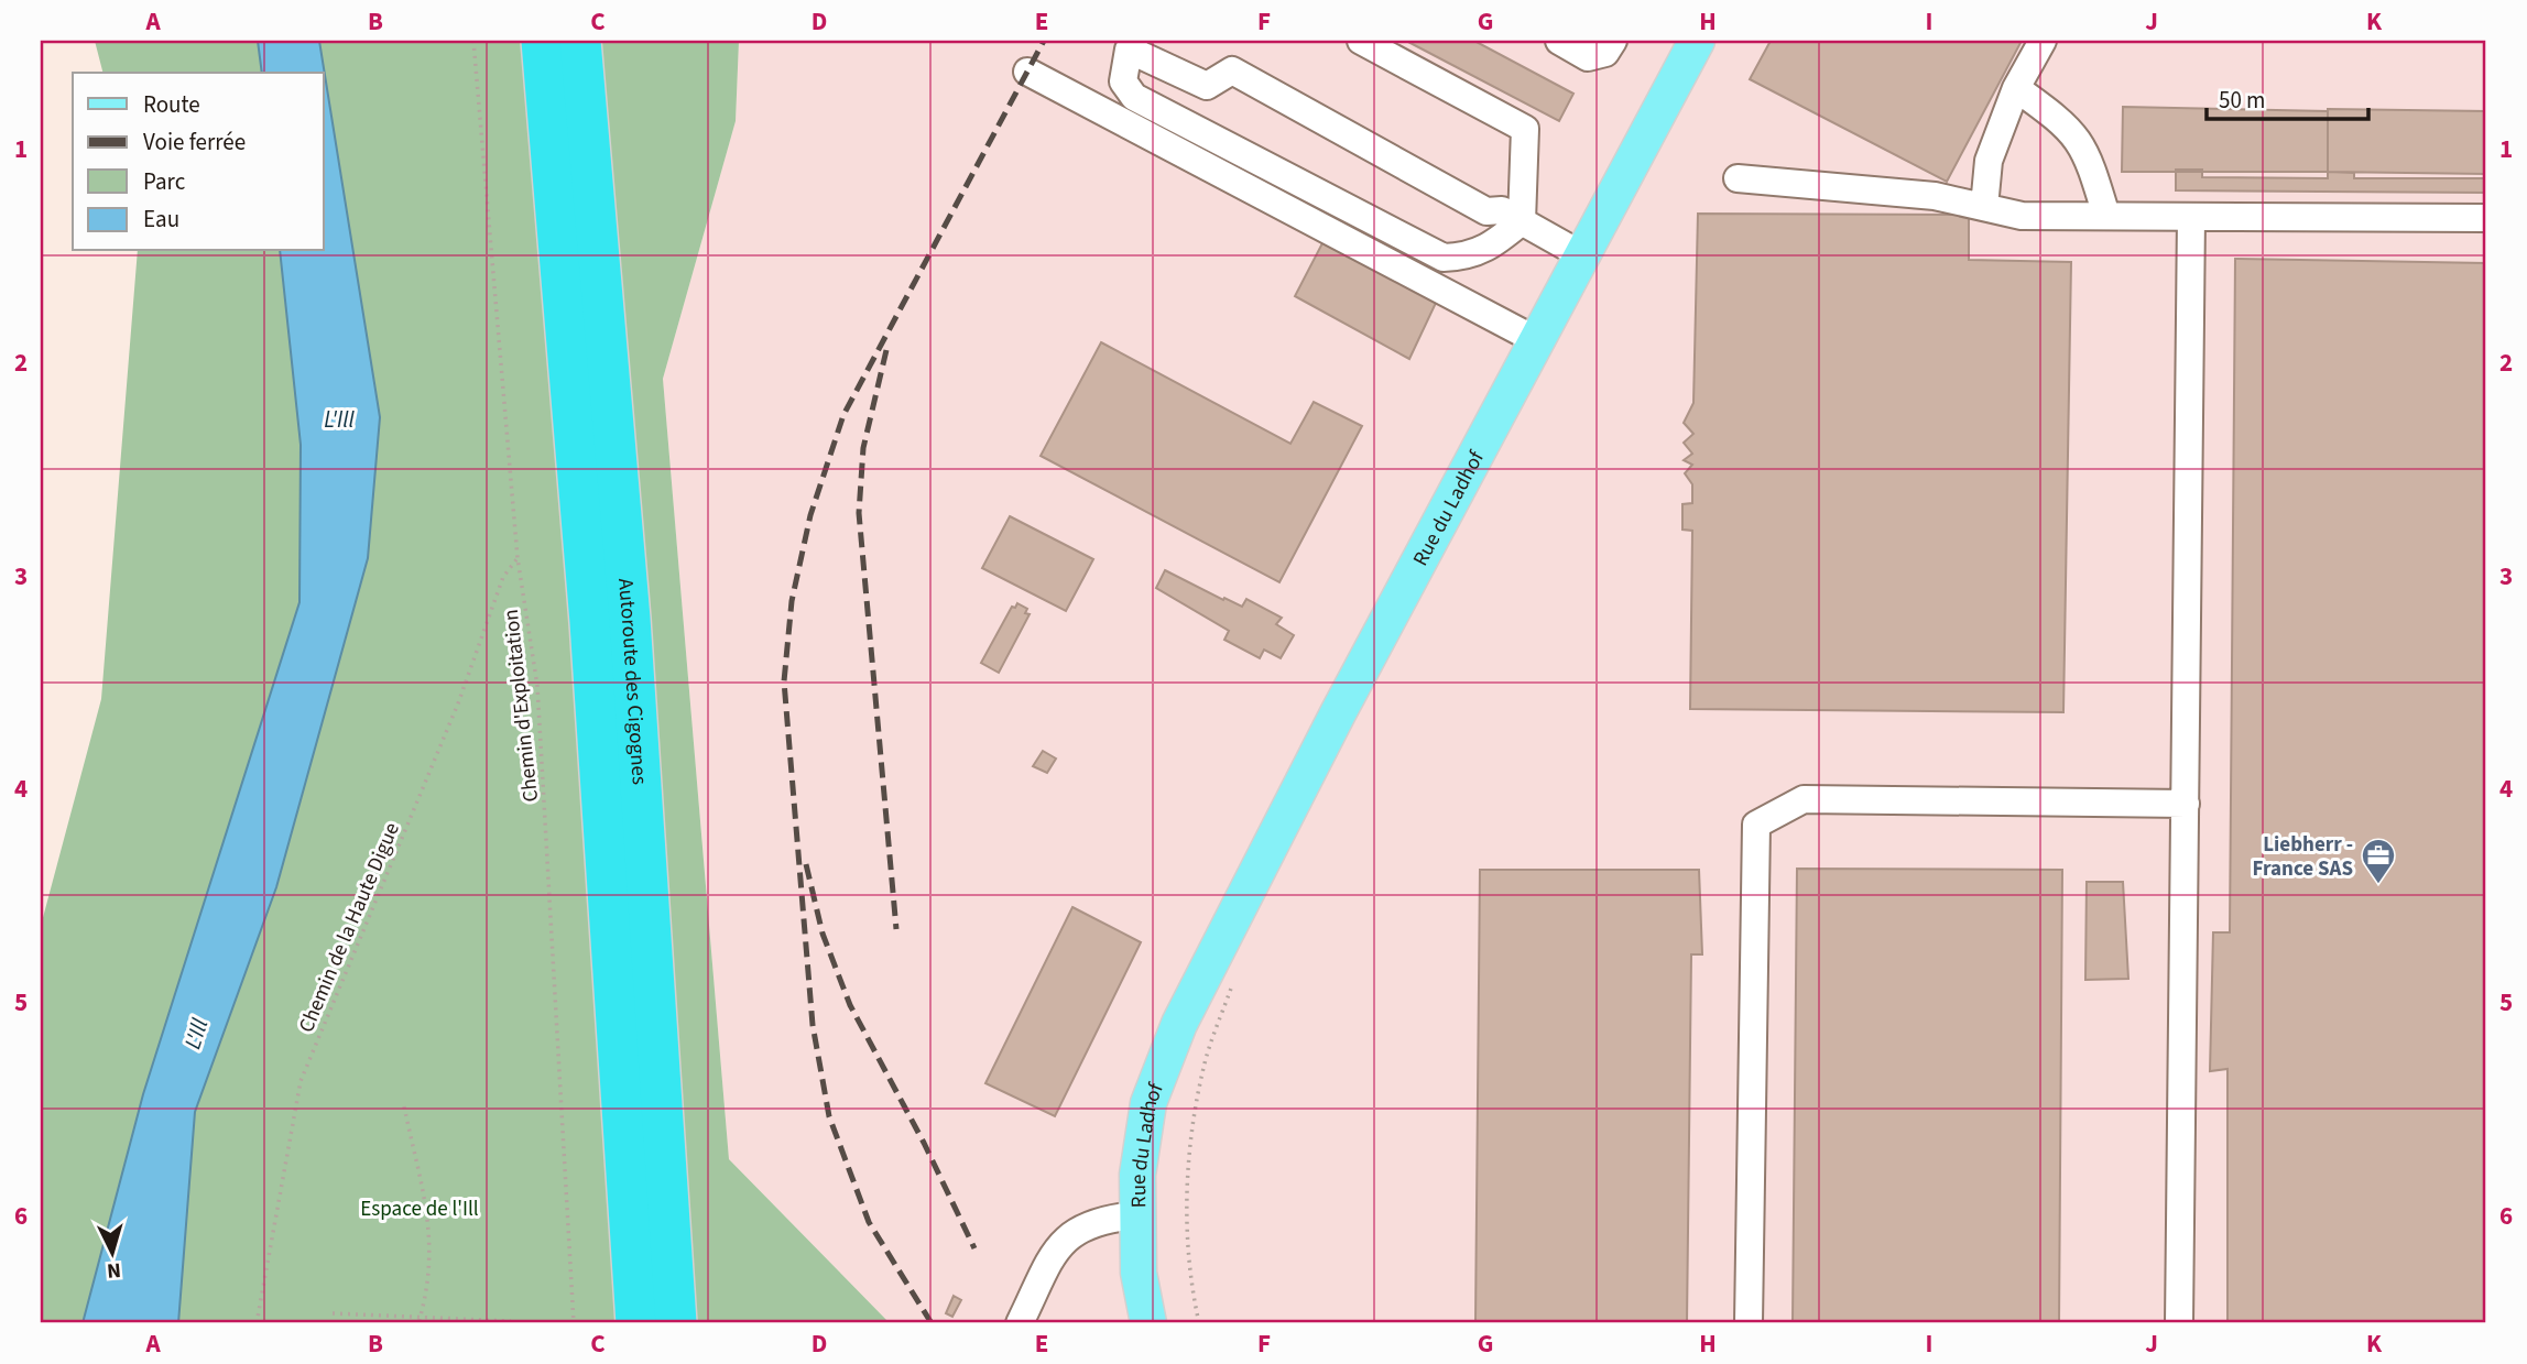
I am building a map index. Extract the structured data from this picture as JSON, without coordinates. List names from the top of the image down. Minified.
{"streets":{"highway":["Autoroute des Cigognes"],"main road":["Rue du Ladhof"],"path":["Chemin d'Exploitation","Chemin de la Haute Digue"]},"crossings":[["Chemin d'Exploitation","Chemin de la Haute Digue"]],"water":["L'Ill"],"parks":["Espace de l'Ill"],"places":{"office":["Liebherr - France SAS"]},"legend":["Route","Voie ferrée","Parc","Eau"],"scale_bar":"50 m","north":"bottom","grid":{"columns":["A","B","C","D","E","F","G","H","I","J","K"],"rows":["1","2","3","4","5","6"]}}
